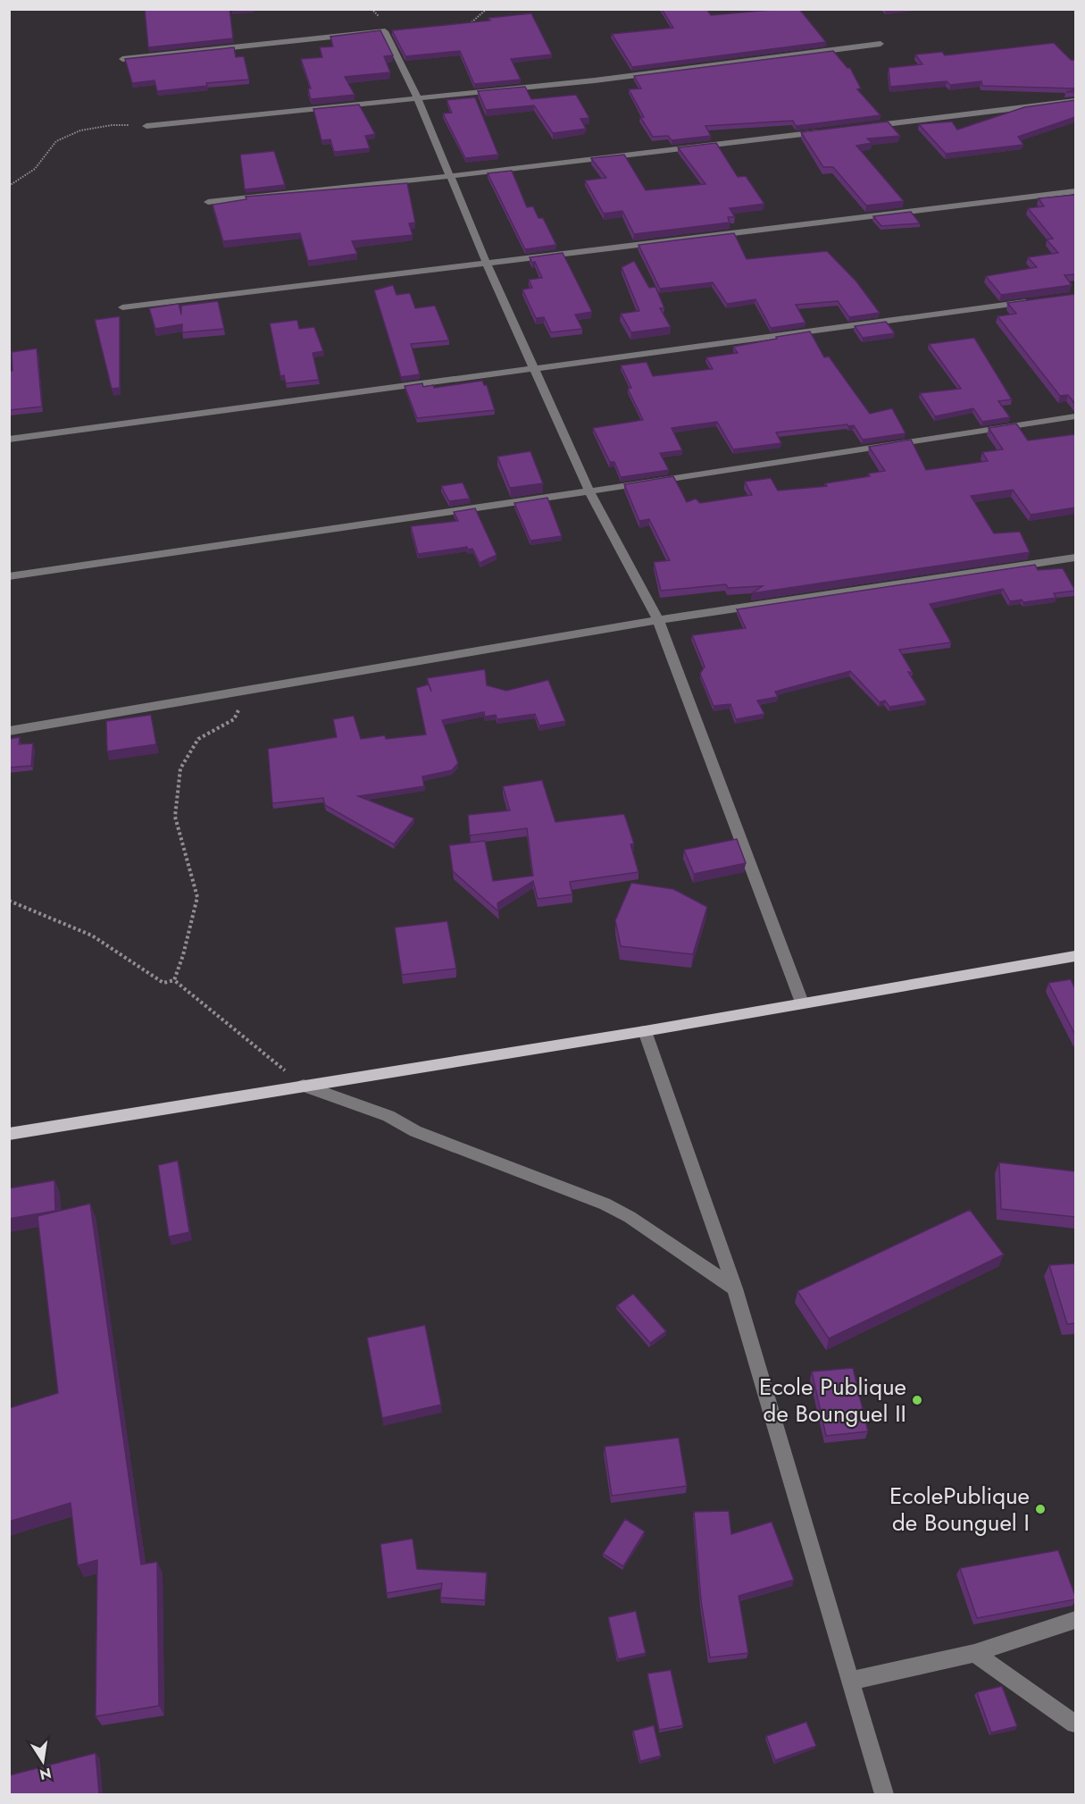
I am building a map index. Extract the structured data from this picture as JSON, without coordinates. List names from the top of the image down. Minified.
{"places":["Ecole Publique de Bounguel II","EcolePublique de Bounguel I"],"north":"bottom"}
